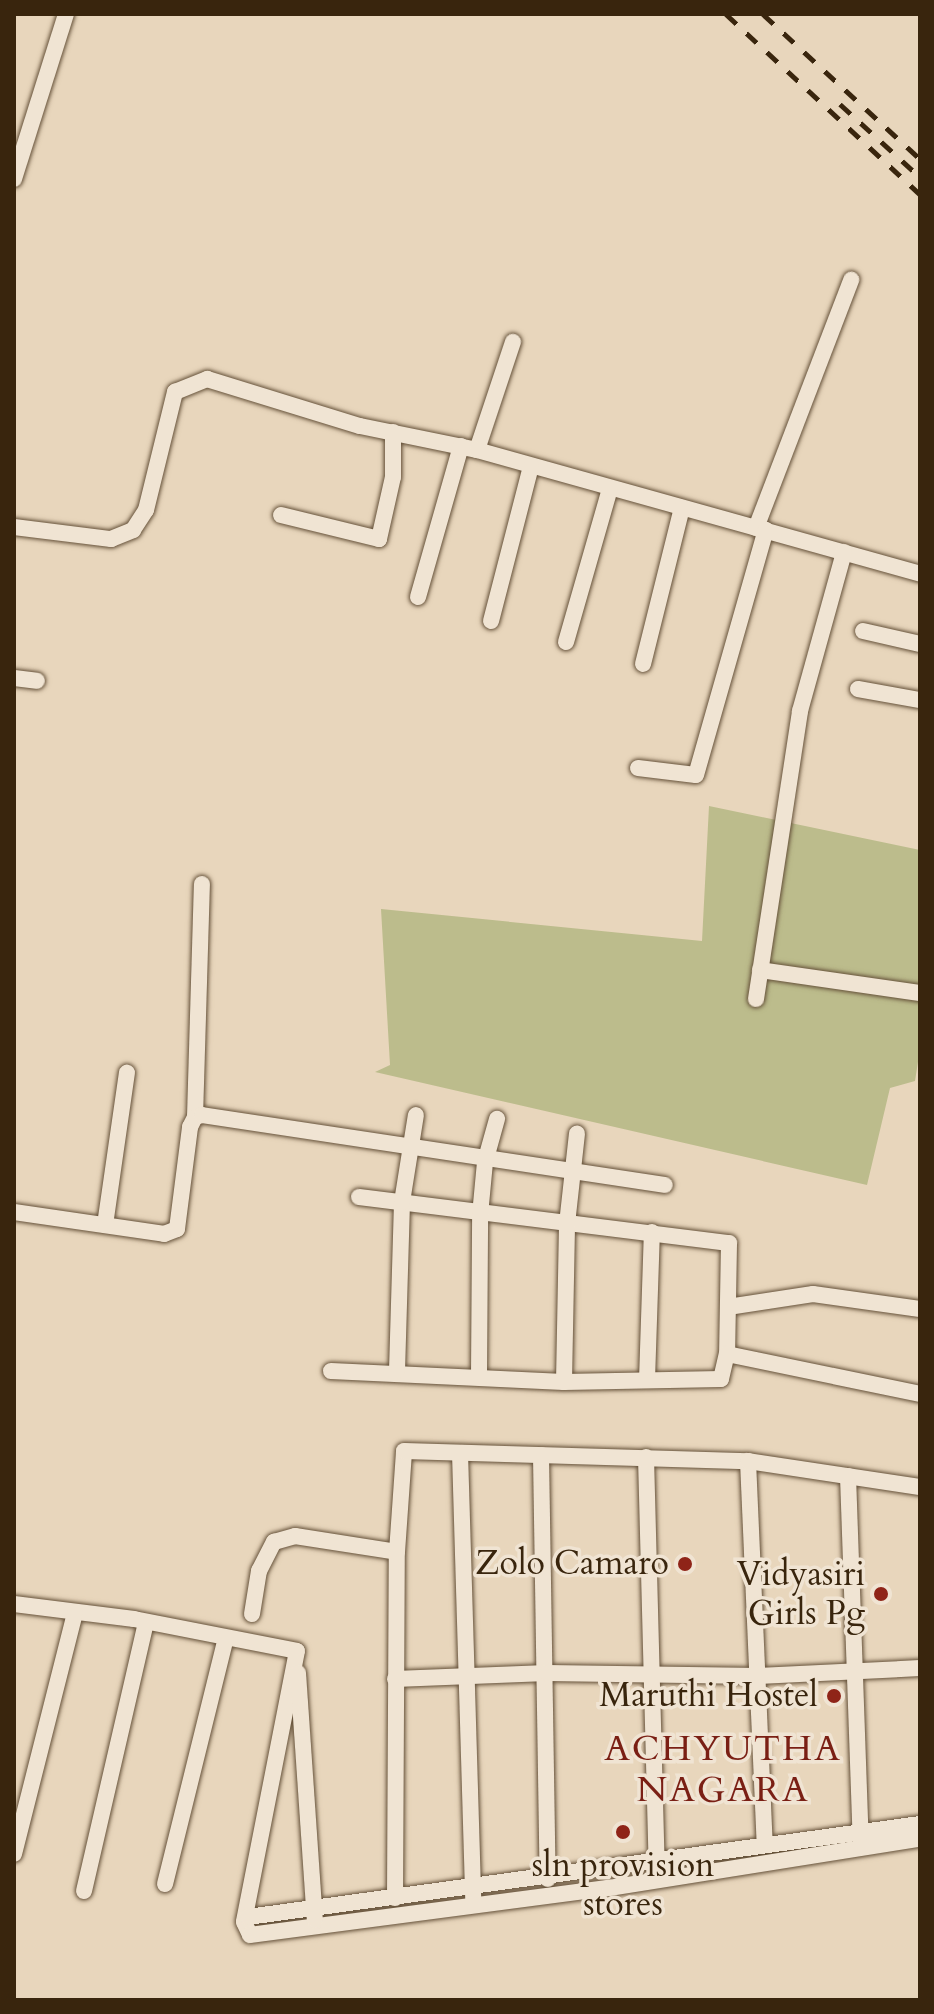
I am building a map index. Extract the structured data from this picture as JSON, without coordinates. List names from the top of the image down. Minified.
{"districts":["ACHYUTHA NAGARA"],"places":["Zolo Camaro","Vidyasiri Girls Pg","Maruthi Hostel","sln provision stores"]}
